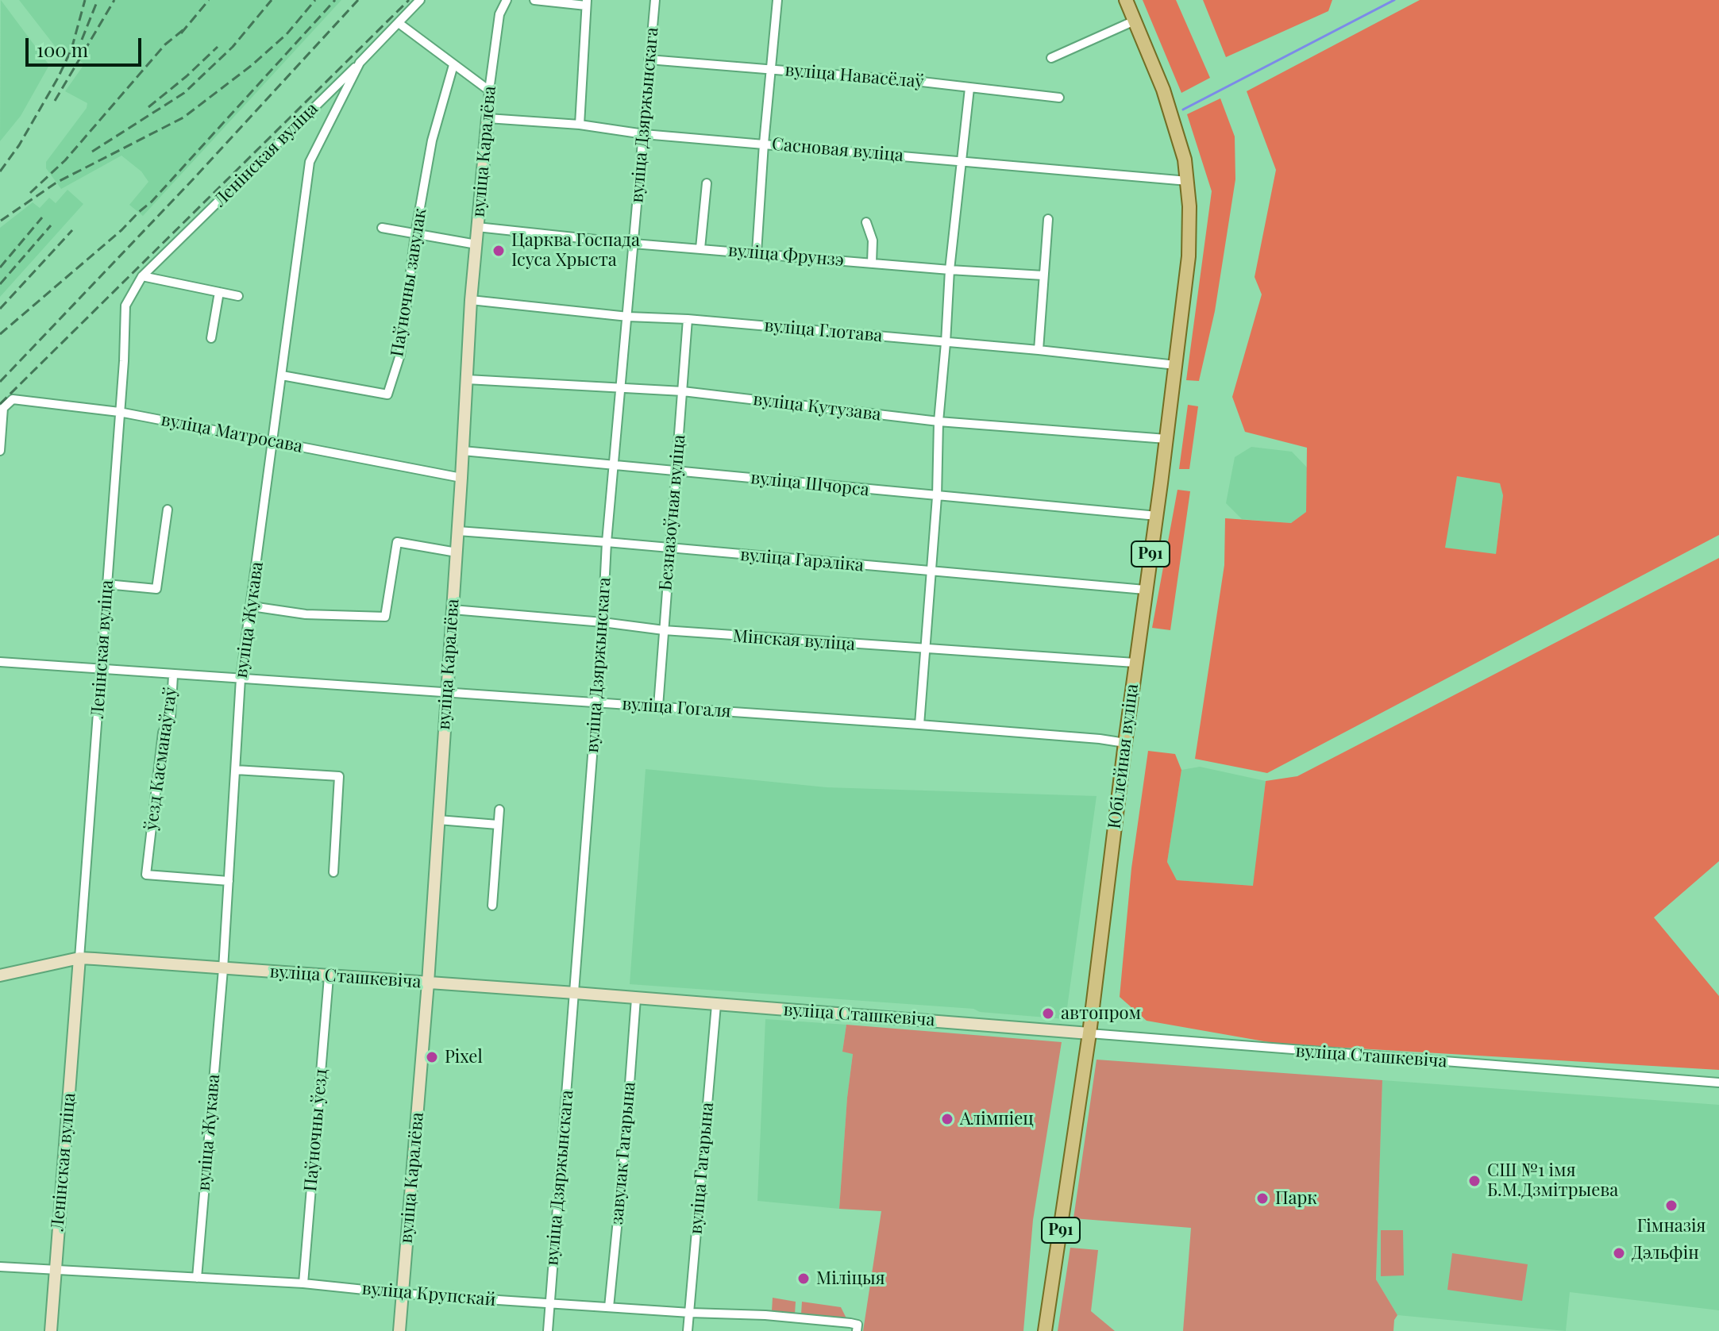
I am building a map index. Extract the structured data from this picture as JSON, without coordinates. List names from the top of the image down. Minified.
{"streets":{"main road":["Р91","Юбілейная вуліца"],"street":["вуліца Навасёлаў","вуліца Дзяржынскага","Сасновая вуліца","вуліца Каралёва","Ленінская вуліца","вуліца Фрунзэ","Паўночны завулак","вуліца Глотава","вуліца Кутузава","вуліца Матросава","вуліца Шчорса","Безназоўная вуліца","вуліца Гарэліка","вуліца Жукава","Мінская вуліца","вуліца Гогаля","ўезд Касманаўтаў","вуліца Сташкевіча","Паўночны ўезд","завулак Гагарына","вуліца Гагарына","вуліца Крупскай"]},"crossings":[["вуліца Навасёлаў","вуліца Дзяржынскага"],["вуліца Дзяржынскага","Сасновая вуліца"],["вуліца Дзяржынскага","вуліца Фрунзэ"],["вуліца Дзяржынскага","вуліца Глотава"],["вуліца Дзяржынскага","вуліца Кутузава"],["вуліца Дзяржынскага","вуліца Шчорса"],["вуліца Дзяржынскага","вуліца Гарэліка"],["вуліца Дзяржынскага","Мінская вуліца"],["вуліца Дзяржынскага","вуліца Гогаля"],["вуліца Дзяржынскага","вуліца Сташкевіча"],["вуліца Дзяржынскага","вуліца Крупскай"],["Сасновая вуліца","вуліца Каралёва"],["Сасновая вуліца","Р91"],["Сасновая вуліца","Юбілейная вуліца"],["вуліца Каралёва","вуліца Фрунзэ"],["вуліца Каралёва","вуліца Глотава"],["вуліца Каралёва","вуліца Кутузава"],["вуліца Каралёва","вуліца Матросава"],["вуліца Каралёва","вуліца Шчорса"],["вуліца Каралёва","вуліца Гарэліка"],["вуліца Каралёва","Мінская вуліца"],["вуліца Каралёва","вуліца Гогаля"],["вуліца Каралёва","вуліца Сташкевіча"],["вуліца Каралёва","вуліца Крупскай"],["Ленінская вуліца","вуліца Матросава"],["Ленінская вуліца","вуліца Жукава"],["Ленінская вуліца","вуліца Гогаля"],["Ленінская вуліца","вуліца Сташкевіча"],["Ленінская вуліца","вуліца Крупскай"],["Паўночны завулак","вуліца Жукава"],["вуліца Глотава","Безназоўная вуліца"],["вуліца Глотава","Юбілейная вуліца"],["вуліца Кутузава","Безназоўная вуліца"],["вуліца Кутузава","Юбілейная вуліца"],["вуліца Матросава","вуліца Жукава"],["вуліца Шчорса","Безназоўная вуліца"],["вуліца Шчорса","Юбілейная вуліца"],["Безназоўная вуліца","вуліца Гарэліка"],["Безназоўная вуліца","Мінская вуліца"],["Безназоўная вуліца","вуліца Гогаля"],["Р91","Юбілейная вуліца"],["вуліца Гарэліка","Юбілейная вуліца"],["вуліца Жукава","вуліца Гогаля"],["вуліца Жукава","ўезд Касманаўтаў"],["вуліца Жукава","вуліца Сташкевіча"],["вуліца Жукава","вуліца Крупскай"],["Мінская вуліца","Юбілейная вуліца"],["вуліца Гогаля","Юбілейная вуліца"],["вуліца Гогаля","ўезд Касманаўтаў"],["Юбілейная вуліца","вуліца Сташкевіча"],["вуліца Сташкевіча","Паўночны ўезд"],["вуліца Сташкевіча","завулак Гагарына"],["вуліца Сташкевіча","вуліца Гагарына"],["Паўночны ўезд","вуліца Крупскай"],["завулак Гагарына","вуліца Крупскай"],["вуліца Гагарына","вуліца Крупскай"]],"places":["Царква Госпада Ісуса Хрыста","автопром","Pixel","Алімпіец","СШ №1 імя Б.М.Дзмітрыева","Парк","Гімназія","Дэльфін","Міліцыя"],"scale_bar":"100 m"}
